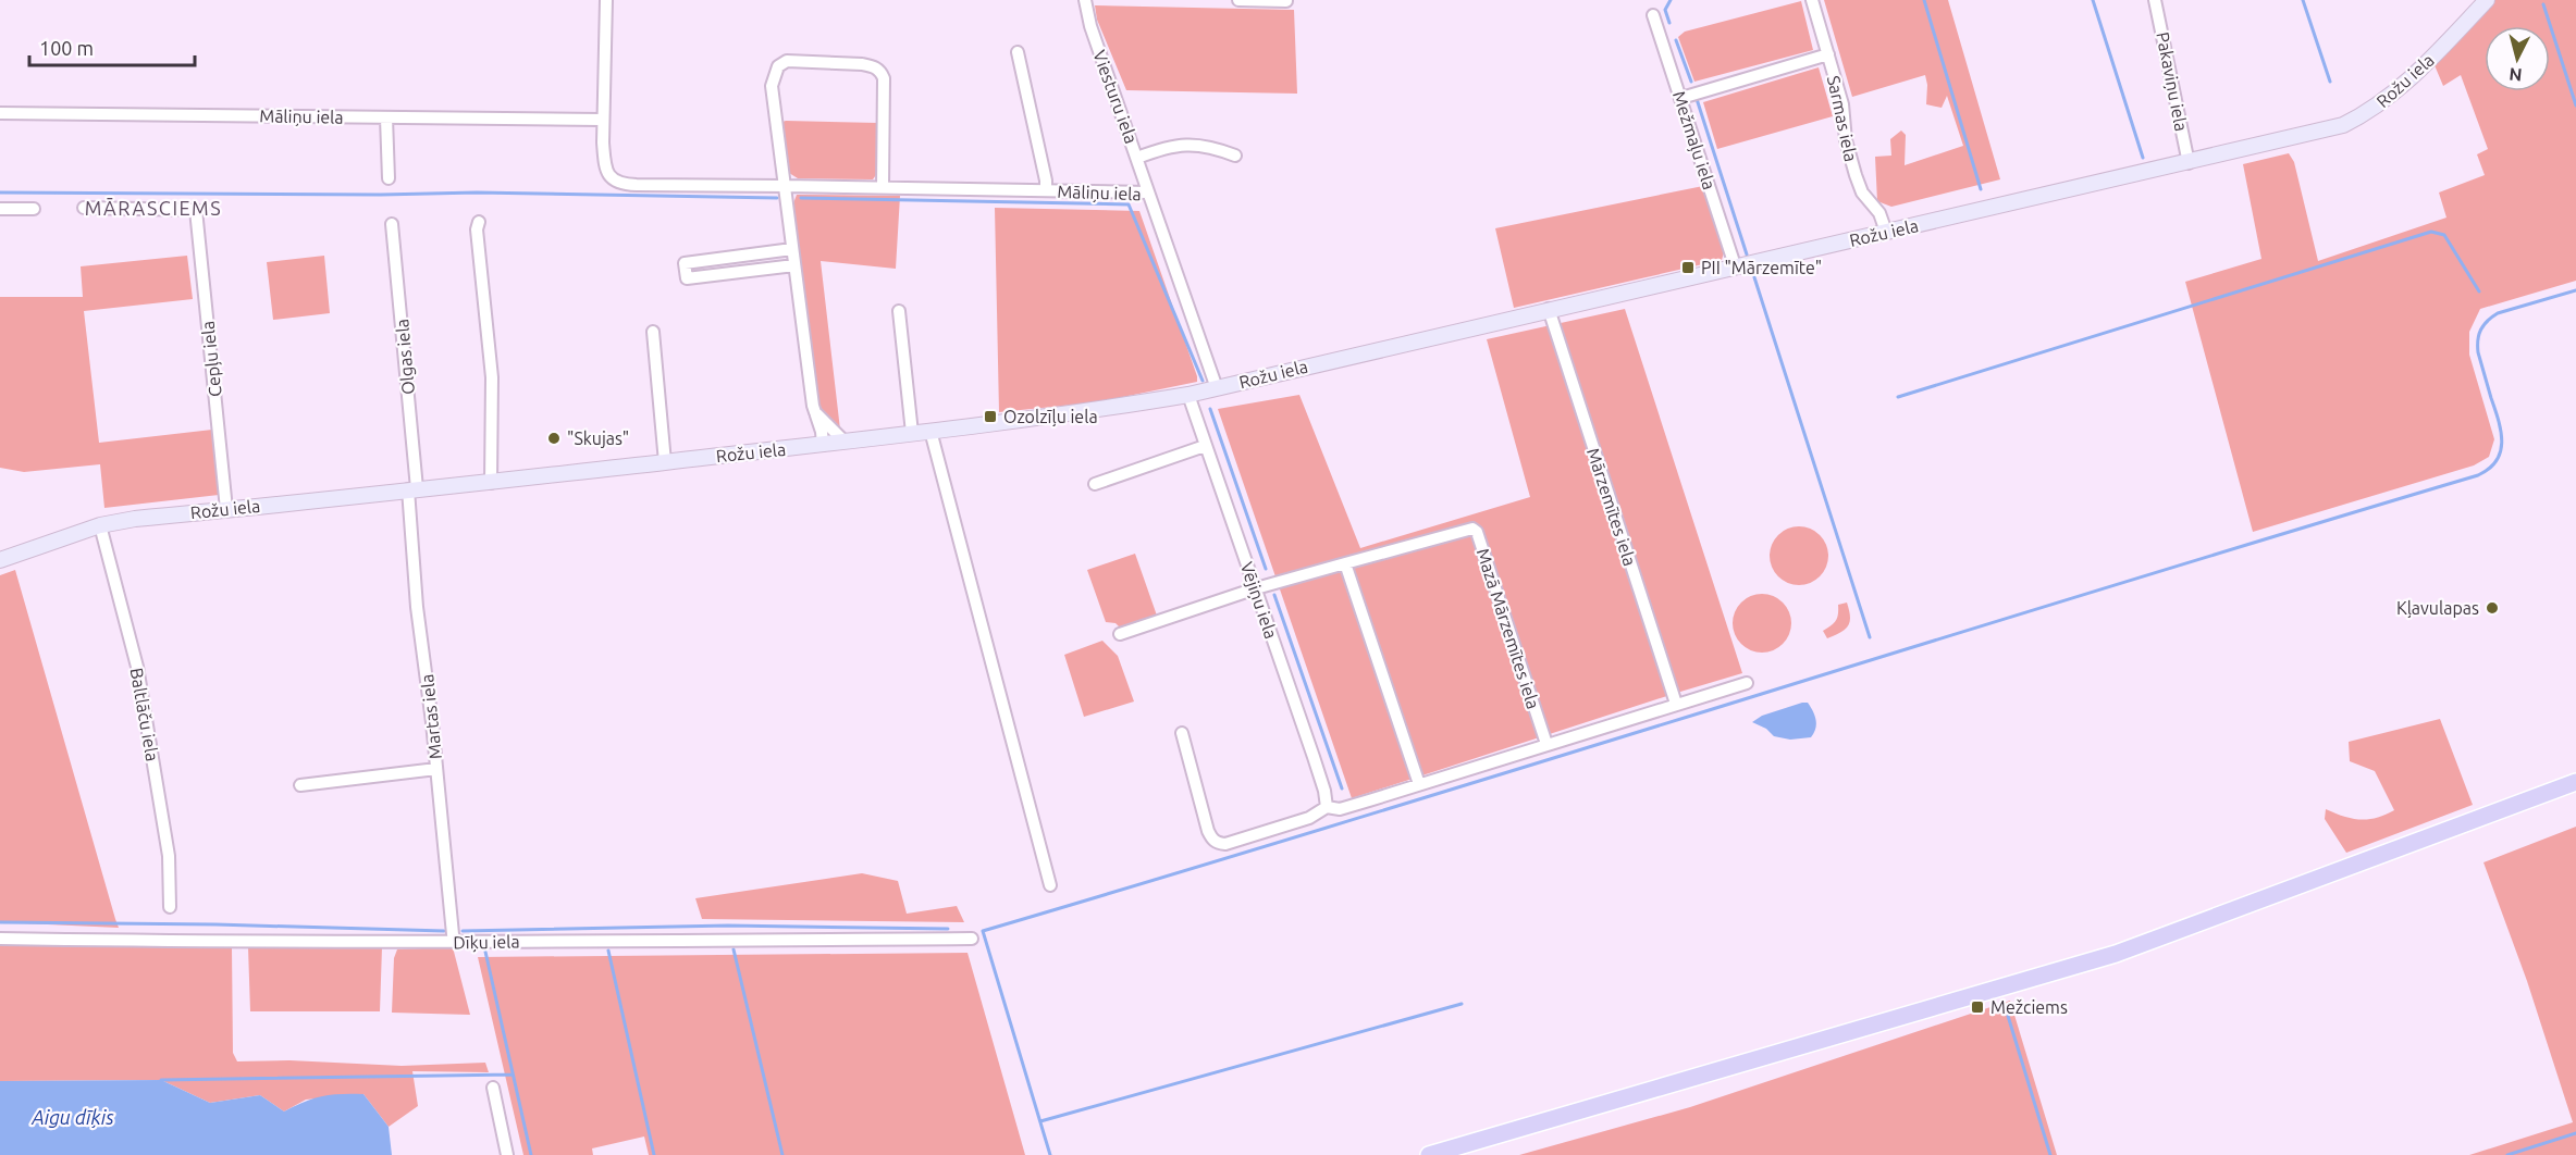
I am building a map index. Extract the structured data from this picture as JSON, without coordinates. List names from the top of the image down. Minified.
{"streets":{"street":["Rožu iela","Pakaviņu iela","Viesturu iela","Māliņu iela","Sarmas iela","Mežmaļu iela","Olgas iela","Cepļu iela","Mārzemītes iela","Vējiņu iela","Mazā Mārzemītes iela","Baltlāču iela","Martas iela","Dīķu iela"]},"crossings":[["Rožu iela","Pakaviņu iela"],["Rožu iela","Māliņu iela"],["Rožu iela","Sarmas iela"],["Rožu iela","Mežmaļu iela"],["Rožu iela","Olgas iela"],["Rožu iela","Cepļu iela"],["Rožu iela","Mārzemītes iela"],["Rožu iela","Vējiņu iela"],["Rožu iela","Baltlāču iela"],["Rožu iela","Martas iela"],["Viesturu iela","Māliņu iela"],["Olgas iela","Martas iela"],["Martas iela","Dīķu iela"]],"districts":["MĀRASCIEMS"],"water":["Aigu dīķis"],"places":{"transit":["PII \"Mārzemīte\"","Ozolzīļu iela","Mežciems"],"other":["\"Skujas\"","Kļavulapas"]},"scale_bar":"100 m","north":"bottom"}
